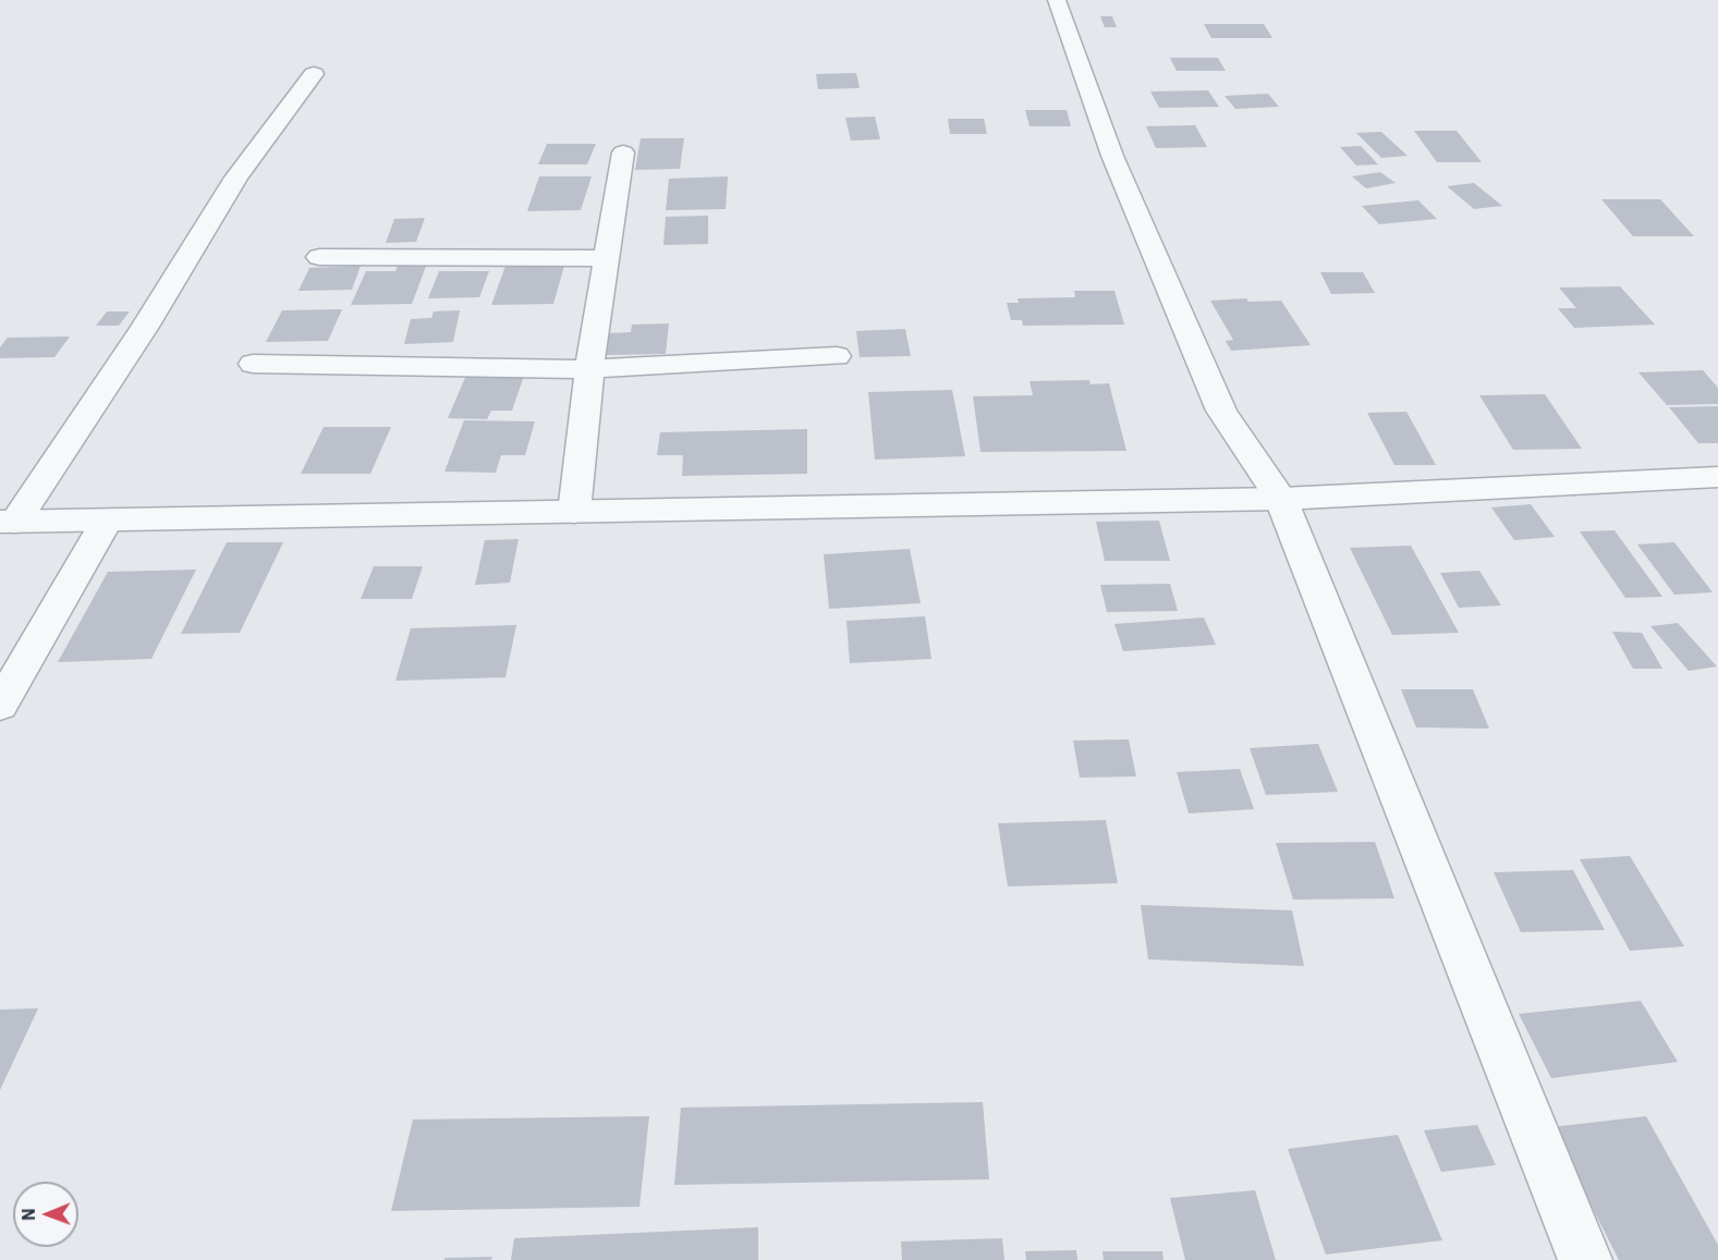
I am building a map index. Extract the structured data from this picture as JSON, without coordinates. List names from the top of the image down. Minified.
{"north":"left"}
